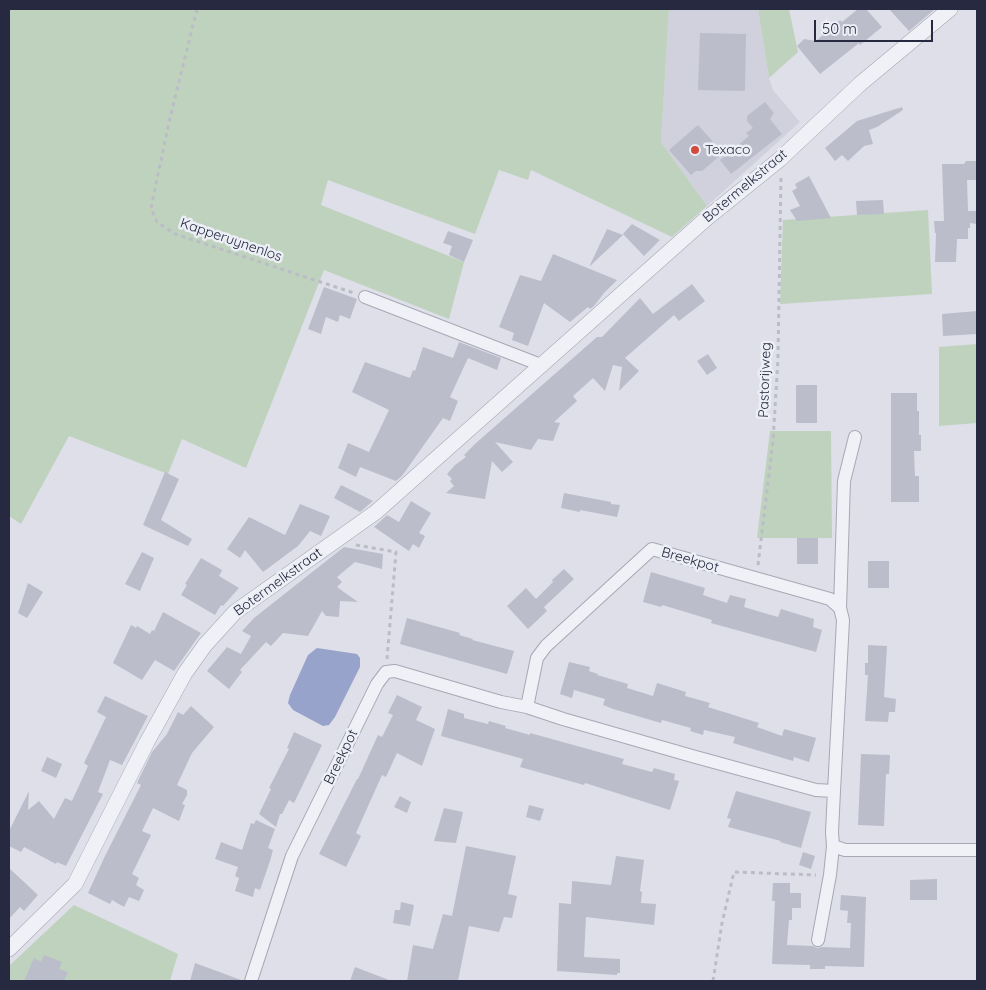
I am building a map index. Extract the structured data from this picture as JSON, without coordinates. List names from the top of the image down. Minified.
{"streets":{"street":["Botermelkstraat","Breekpot"],"path":["Kapperuynenlos","Pastorijweg"]},"crossings":[["Pastorijweg","Breekpot"]],"places":["Texaco"],"scale_bar":"50 m"}
